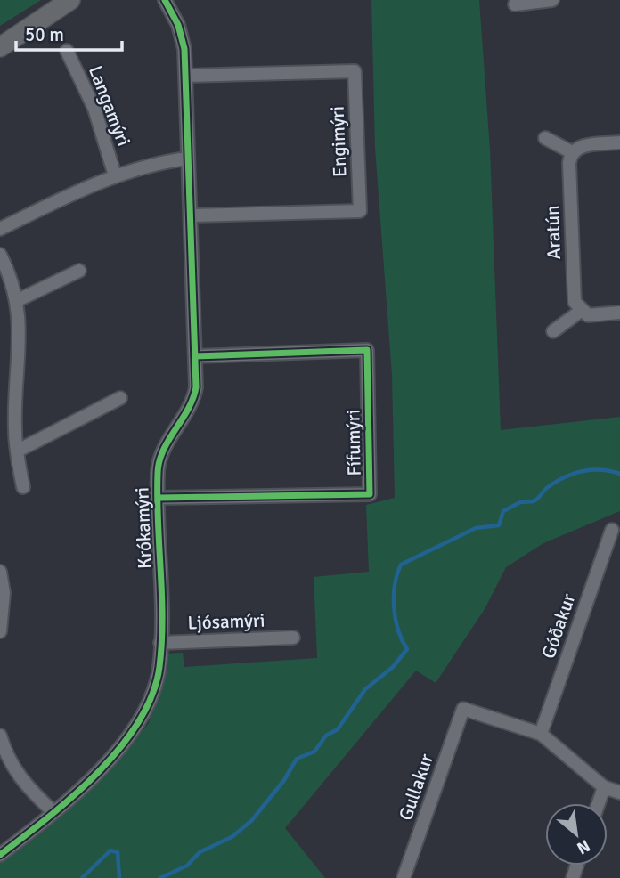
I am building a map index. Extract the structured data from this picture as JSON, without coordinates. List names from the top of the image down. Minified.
{"streets":{"street":["Langamýri","Engimýri","Aratún","Fífumýri","Krókamýri","Ljósamýri","Góðakur","Gullakur"]},"crossings":[["Langamýri","Krókamýri"],["Engimýri","Krókamýri"],["Fífumýri","Krókamýri"],["Krókamýri","Ljósamýri"],["Góðakur","Gullakur"]],"scale_bar":"50 m","north":"bottom right"}
